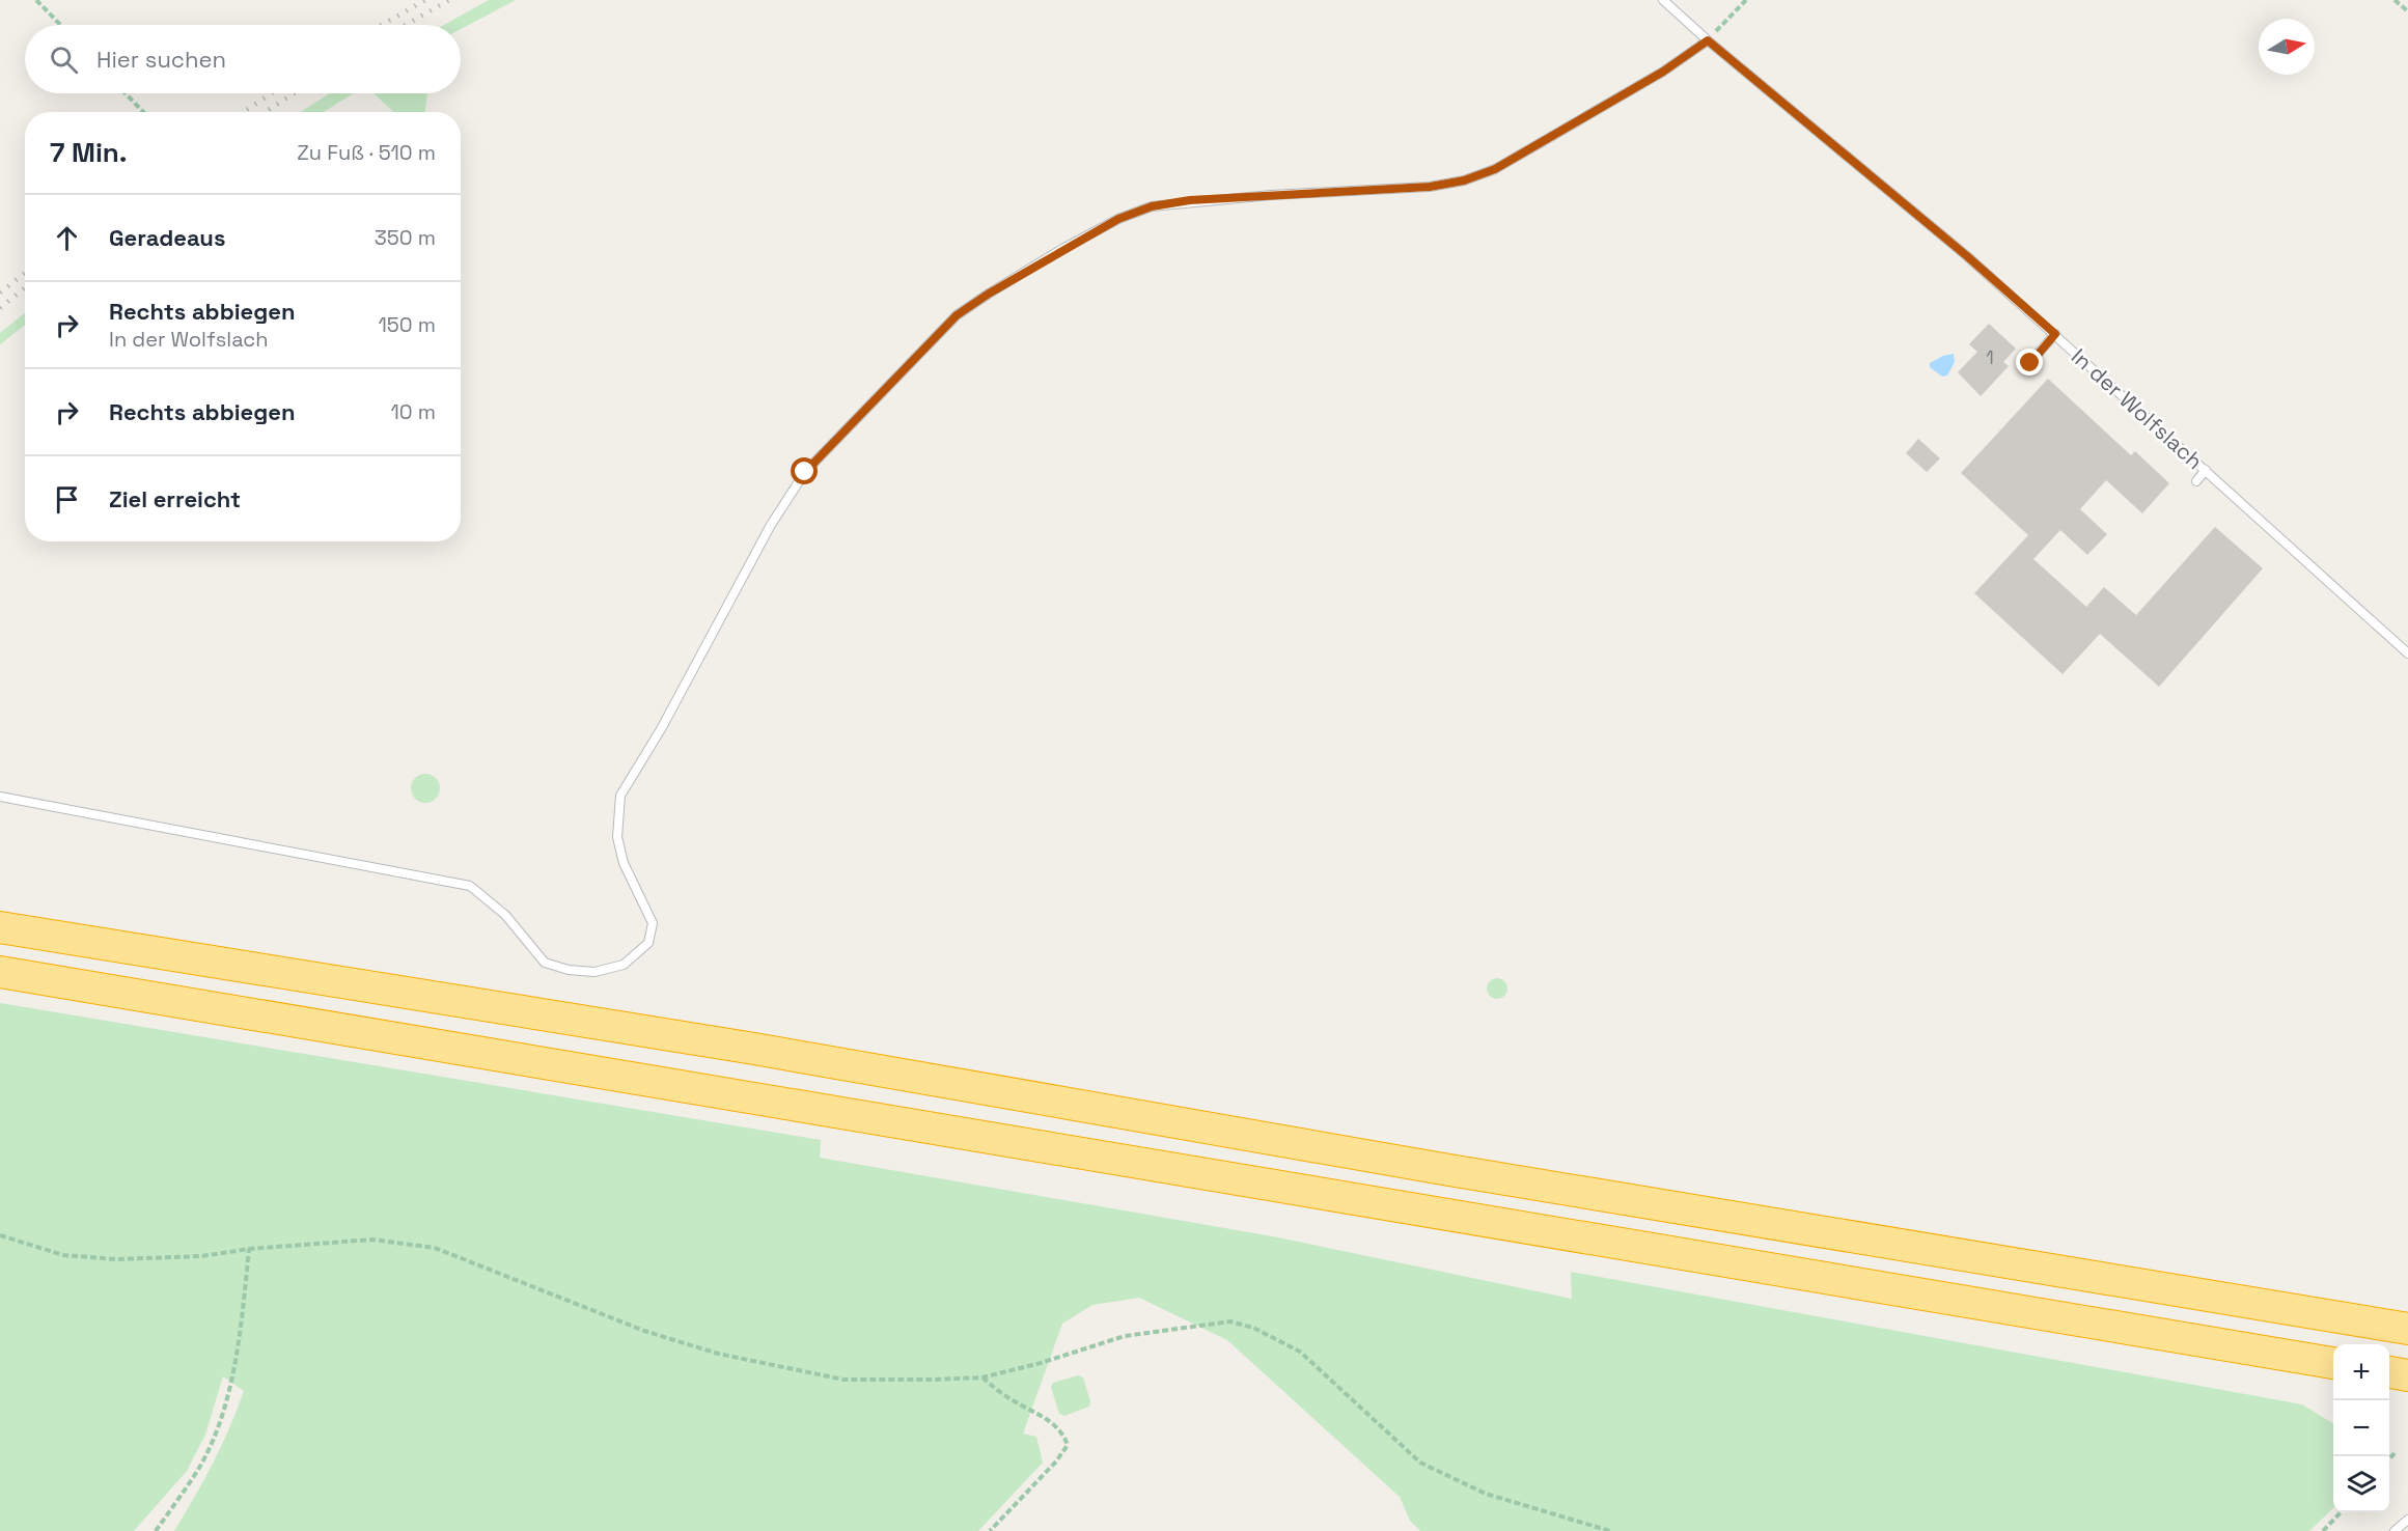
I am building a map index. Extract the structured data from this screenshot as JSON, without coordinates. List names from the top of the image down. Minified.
{"streets":{"lane":["In der Wolfslach"]},"house_numbers":["1"],"north":"right","page":{"search":"Hier suchen","heading":["7 Min.","Zu Fuß · 510 m"],"list":[["Geradeaus","350 m"],["Rechts abbiegen","In der Wolfslach","150 m"],["Rechts abbiegen","10 m"],"Ziel erreicht"],"map_buttons":["+","−"]}}
